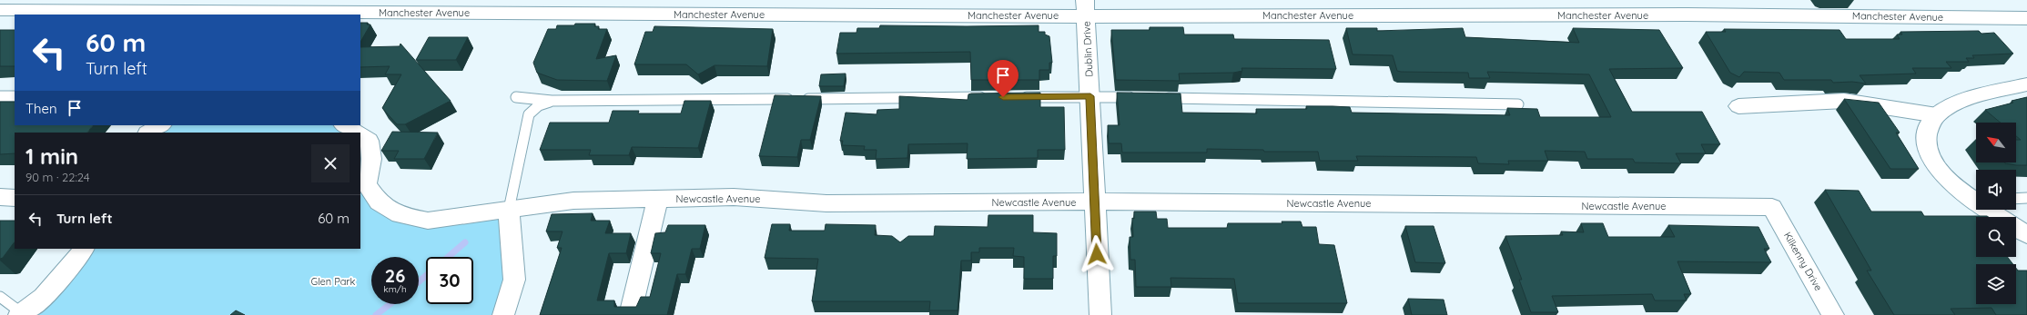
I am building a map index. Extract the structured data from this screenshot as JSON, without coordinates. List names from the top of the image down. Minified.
{"streets":{"street":["Manchester Avenue","Dublin Drive","Newcastle Avenue","Kilkenny Drive"]},"crossings":[["Manchester Avenue","Dublin Drive"],["Dublin Drive","Newcastle Avenue"],["Newcastle Avenue","Kilkenny Drive"]],"parks":["Glen Park"],"north":"top left","page":{"turn":["60 m","Turn left"],"then":"Then","heading":["1 min","90 m · 22:24"],"list":[{"name":"Turn left","value":"60 m"}],"speed":"26 km/h","limit":"30"}}
